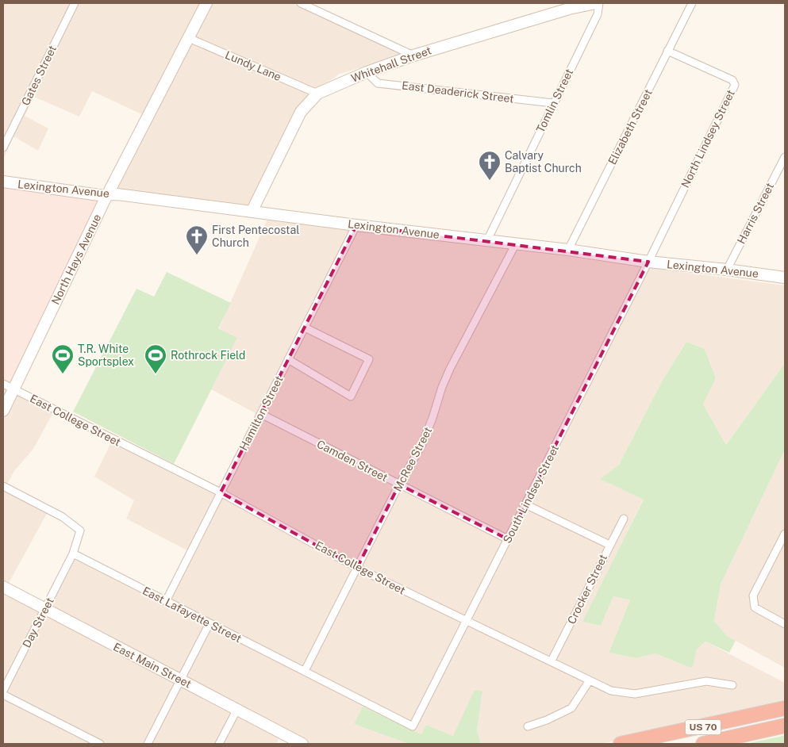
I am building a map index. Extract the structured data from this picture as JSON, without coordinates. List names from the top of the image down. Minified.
{"streets":{"highway":["US 70"],"street":["Whitehall Street","Lundy Lane","Gates Street","East Deaderick Street","Tomlin Street","Elizabeth Street","North Lindsey Street","Lexington Avenue","Harris Street","North Hays Avenue","Hamilton Street","East College Street","McRee Street","Camden Street","South Lindsey Street","Crocker Street","East Lafayette Street","Day Street","East Main Street"]},"crossings":[["Whitehall Street","Lundy Lane"],["Whitehall Street","East Deaderick Street"],["Whitehall Street","Tomlin Street"],["Whitehall Street","Lexington Avenue"],["Lundy Lane","North Hays Avenue"],["East Deaderick Street","Tomlin Street"],["Tomlin Street","Lexington Avenue"],["Elizabeth Street","North Lindsey Street"],["Elizabeth Street","Lexington Avenue"],["North Lindsey Street","Lexington Avenue"],["North Lindsey Street","South Lindsey Street"],["Lexington Avenue","Harris Street"],["Lexington Avenue","North Hays Avenue"],["Lexington Avenue","Hamilton Street"],["Lexington Avenue","McRee Street"],["Lexington Avenue","South Lindsey Street"],["North Hays Avenue","East College Street"],["Hamilton Street","East College Street"],["Hamilton Street","Camden Street"],["Hamilton Street","East Lafayette Street"],["East College Street","McRee Street"],["East College Street","South Lindsey Street"],["East College Street","Crocker Street"],["McRee Street","Camden Street"],["McRee Street","East Lafayette Street"],["Camden Street","South Lindsey Street"],["South Lindsey Street","East Lafayette Street"],["East Lafayette Street","Day Street"],["Day Street","East Main Street"]],"places":{"church":["Calvary Baptist Church","First Pentecostal Church"],"sports":["T.R. White Sportsplex","Rothrock Field"]}}
